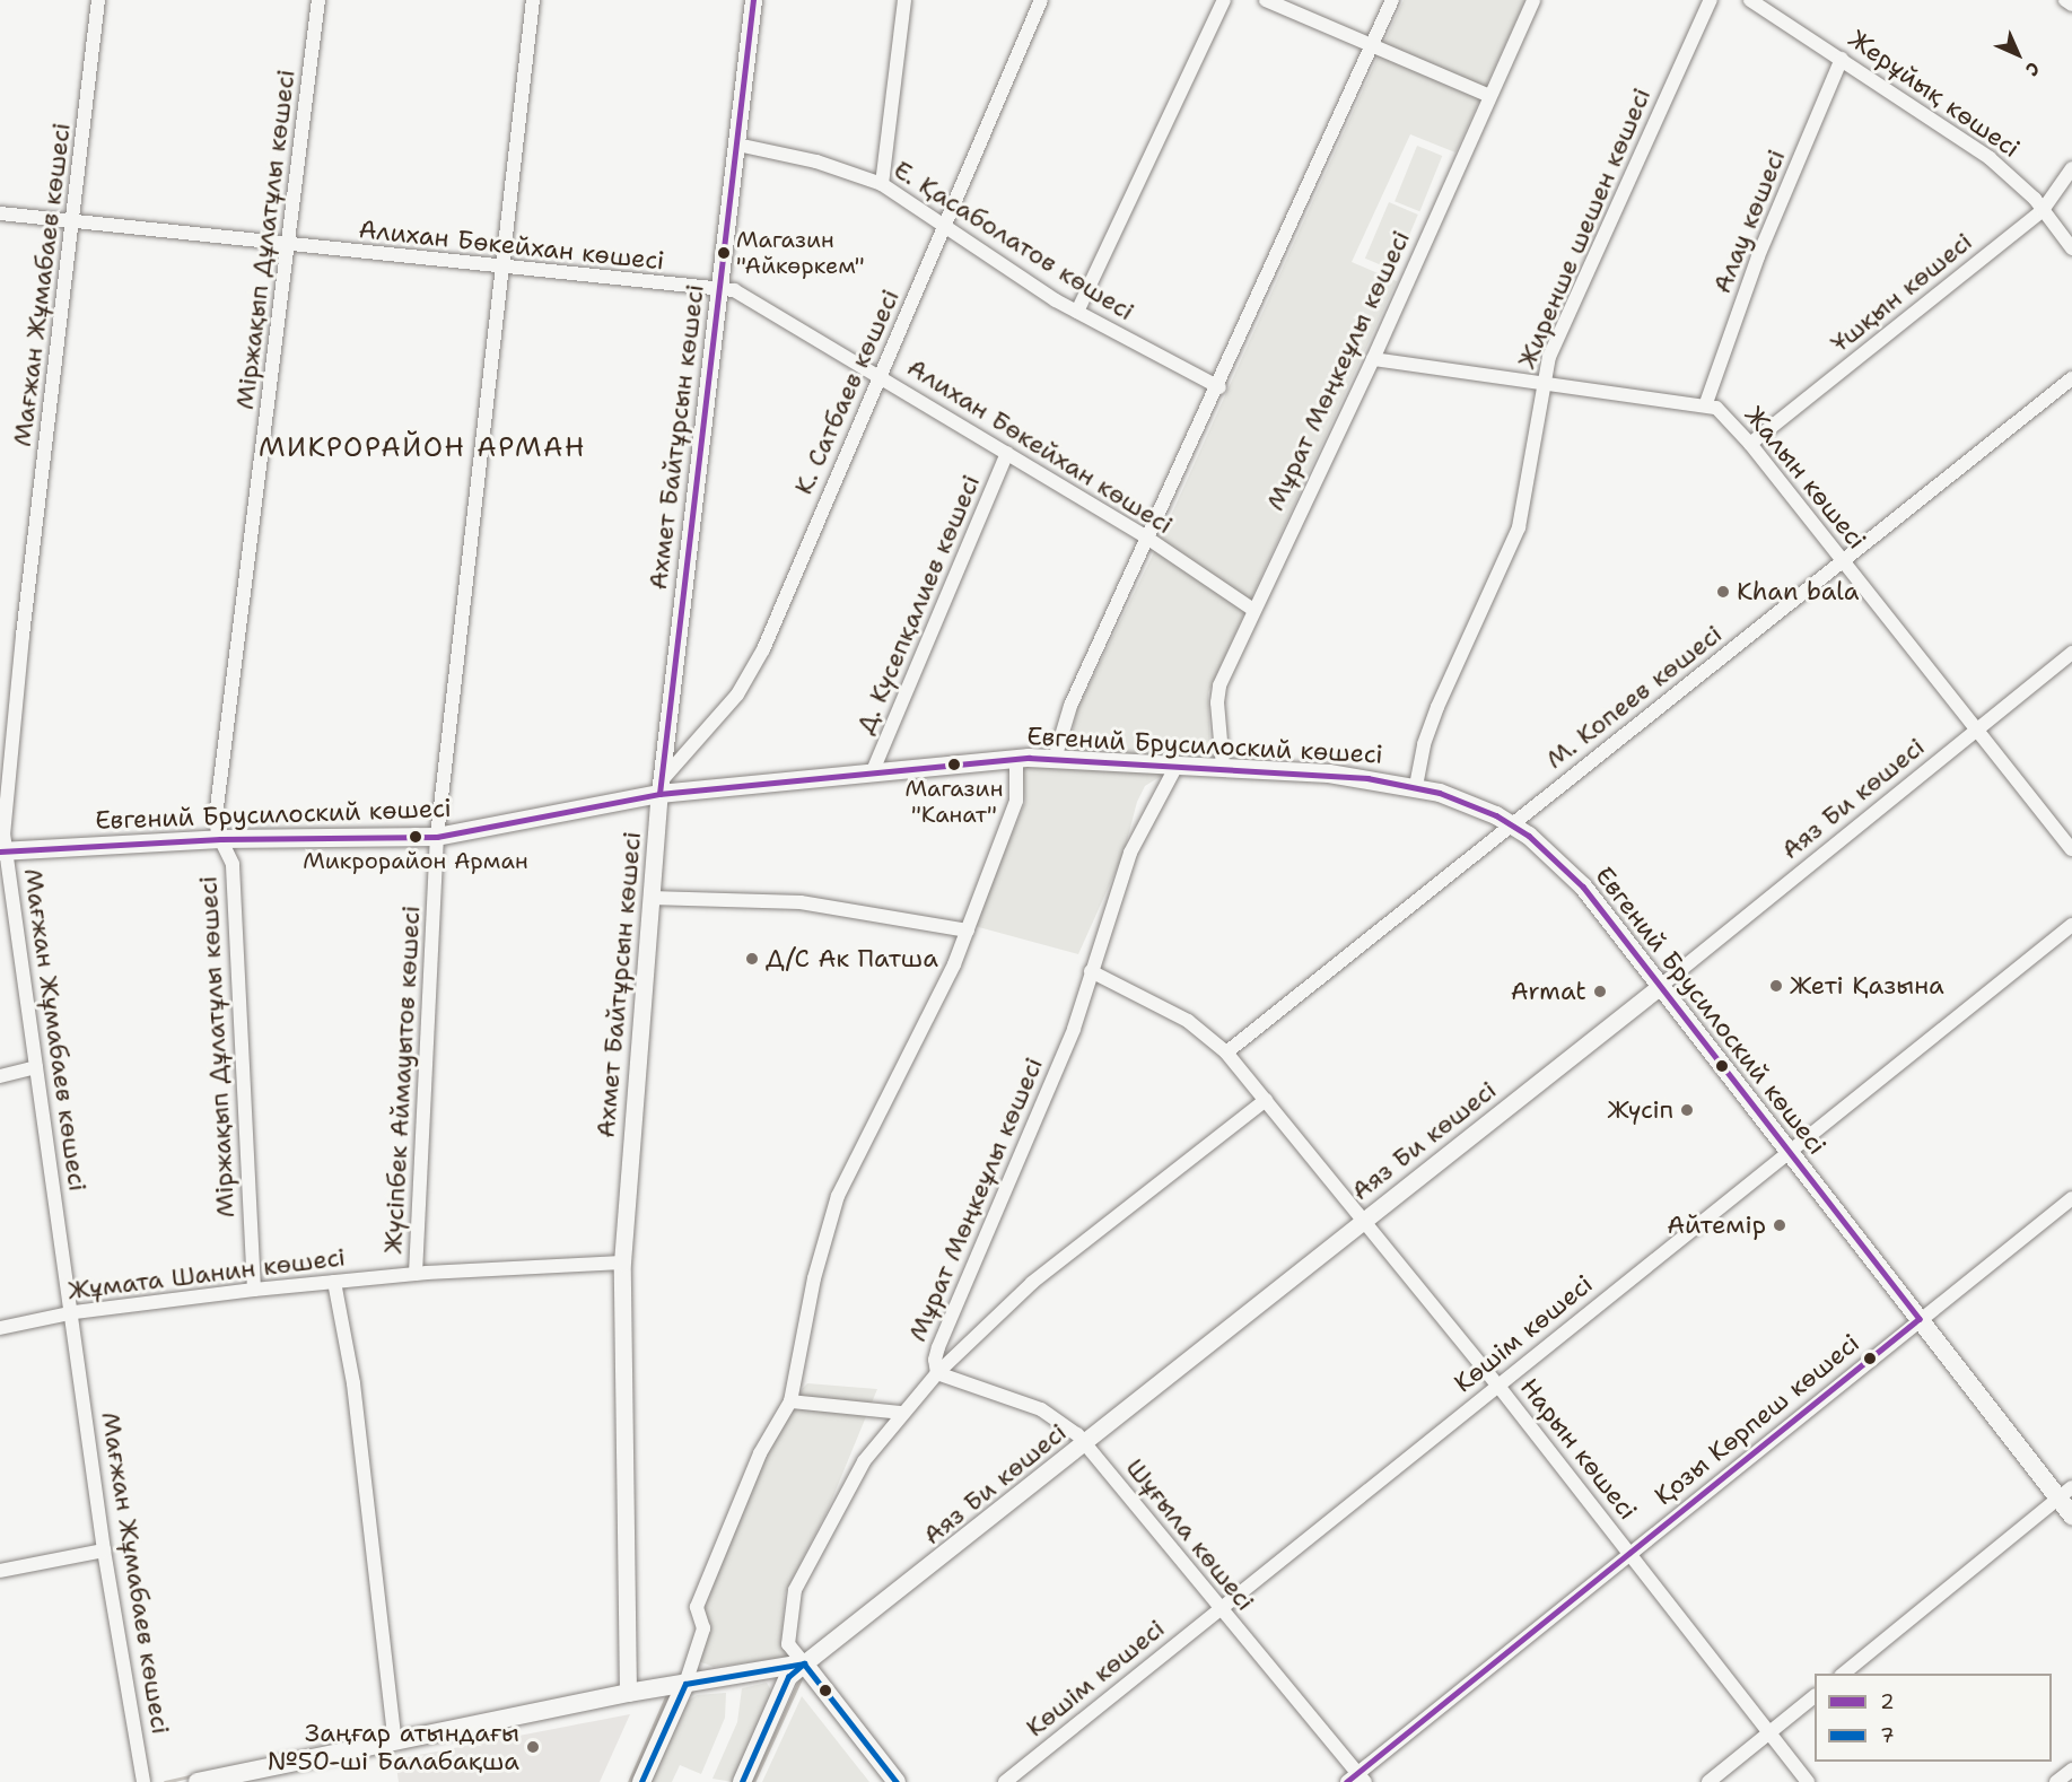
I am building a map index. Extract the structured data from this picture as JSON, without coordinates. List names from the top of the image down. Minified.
{"streets":{"main road":["Евгений Брусилоский көшесі"],"street":["Жерұйық көшесі","Алау көшесі","Жиренше шешен көшесі","Міржақып Дұлатұлы көшесі","Е. Қасаболатов көшесі","Алихан Бөкейхан көшесі","Мағжан Жұмабаев көшесі","Ұшқын көшесі","Мұрат Мөңкеұлы көшесі","К. Сатбаев көшесі","Ахмет Байтұрсын көшесі","Жалын көшесі","Д. Күсепқалиев көшесі","М. Копеев көшесі","Аяз Би көшесі","Жүсіпбек Аймауытов көшесі","Жұмата Шанин көшесі","Көшім көшесі","Қозы Көрпеш көшесі","Нарын көшесі","Шұғыла көшесі"]},"crossings":[["Жерұйық көшесі","Алау көшесі"],["Жерұйық көшесі","Ұшқын көшесі"],["Алау көшесі","Жалын көшесі"],["Жиренше шешен көшесі","Жалын көшесі"],["Жиренше шешен көшесі","Евгений Брусилоский көшесі"],["Міржақып Дұлатұлы көшесі","Алихан Бөкейхан көшесі"],["Міржақып Дұлатұлы көшесі","Евгений Брусилоский көшесі"],["Міржақып Дұлатұлы көшесі","Жұмата Шанин көшесі"],["Е. Қасаболатов көшесі","К. Сатбаев көшесі"],["Е. Қасаболатов көшесі","Ахмет Байтұрсын көшесі"],["Алихан Бөкейхан көшесі","Мағжан Жұмабаев көшесі"],["Алихан Бөкейхан көшесі","Мұрат Мөңкеұлы көшесі"],["Алихан Бөкейхан көшесі","К. Сатбаев көшесі"],["Алихан Бөкейхан көшесі","Ахмет Байтұрсын көшесі"],["Алихан Бөкейхан көшесі","Д. Күсепқалиев көшесі"],["Алихан Бөкейхан көшесі","Жүсіпбек Аймауытов көшесі"],["Мағжан Жұмабаев көшесі","Евгений Брусилоский көшесі"],["Мағжан Жұмабаев көшесі","Жұмата Шанин көшесі"],["Ұшқын көшесі","Жалын көшесі"],["Мұрат Мөңкеұлы көшесі","Жалын көшесі"],["Мұрат Мөңкеұлы көшесі","Евгений Брусилоский көшесі"],["Мұрат Мөңкеұлы көшесі","Аяз Би көшесі"],["Мұрат Мөңкеұлы көшесі","Нарын көшесі"],["Мұрат Мөңкеұлы көшесі","Шұғыла көшесі"],["К. Сатбаев көшесі","Ахмет Байтұрсын көшесі"],["К. Сатбаев көшесі","Евгений Брусилоский көшесі"],["Ахмет Байтұрсын көшесі","Евгений Брусилоский көшесі"],["Ахмет Байтұрсын көшесі","Жұмата Шанин көшесі"],["Жалын көшесі","М. Копеев көшесі"],["Жалын көшесі","Аяз Би көшесі"],["Д. Күсепқалиев көшесі","Евгений Брусилоский көшесі"],["М. Копеев көшесі","Евгений Брусилоский көшесі"],["М. Копеев көшесі","Нарын көшесі"],["Евгений Брусилоский көшесі","Аяз Би көшесі"],["Евгений Брусилоский көшесі","Жүсіпбек Аймауытов көшесі"],["Евгений Брусилоский көшесі","Көшім көшесі"],["Евгений Брусилоский көшесі","Қозы Көрпеш көшесі"],["Аяз Би көшесі","Нарын көшесі"],["Аяз Би көшесі","Шұғыла көшесі"],["Жүсіпбек Аймауытов көшесі","Жұмата Шанин көшесі"],["Көшім көшесі","Нарын көшесі"],["Көшім көшесі","Шұғыла көшесі"],["Қозы Көрпеш көшесі","Нарын көшесі"],["Қозы Көрпеш көшесі","Шұғыла көшесі"]],"districts":["МИКРОРАЙОН АРМАН"],"places":["Магазин \"Айкөркем\"","Khan bala","Магазин \"Канат\"","Микрорайон Арман","Д/С Ак Патша","Жеті Қазына","Armat","Жүсіп","Айтемір","Заңғар атындағы №50-ші Балабақша"],"lines":["transit line 2","transit line 7"],"legend":["2","7"],"north":"bottom right"}
